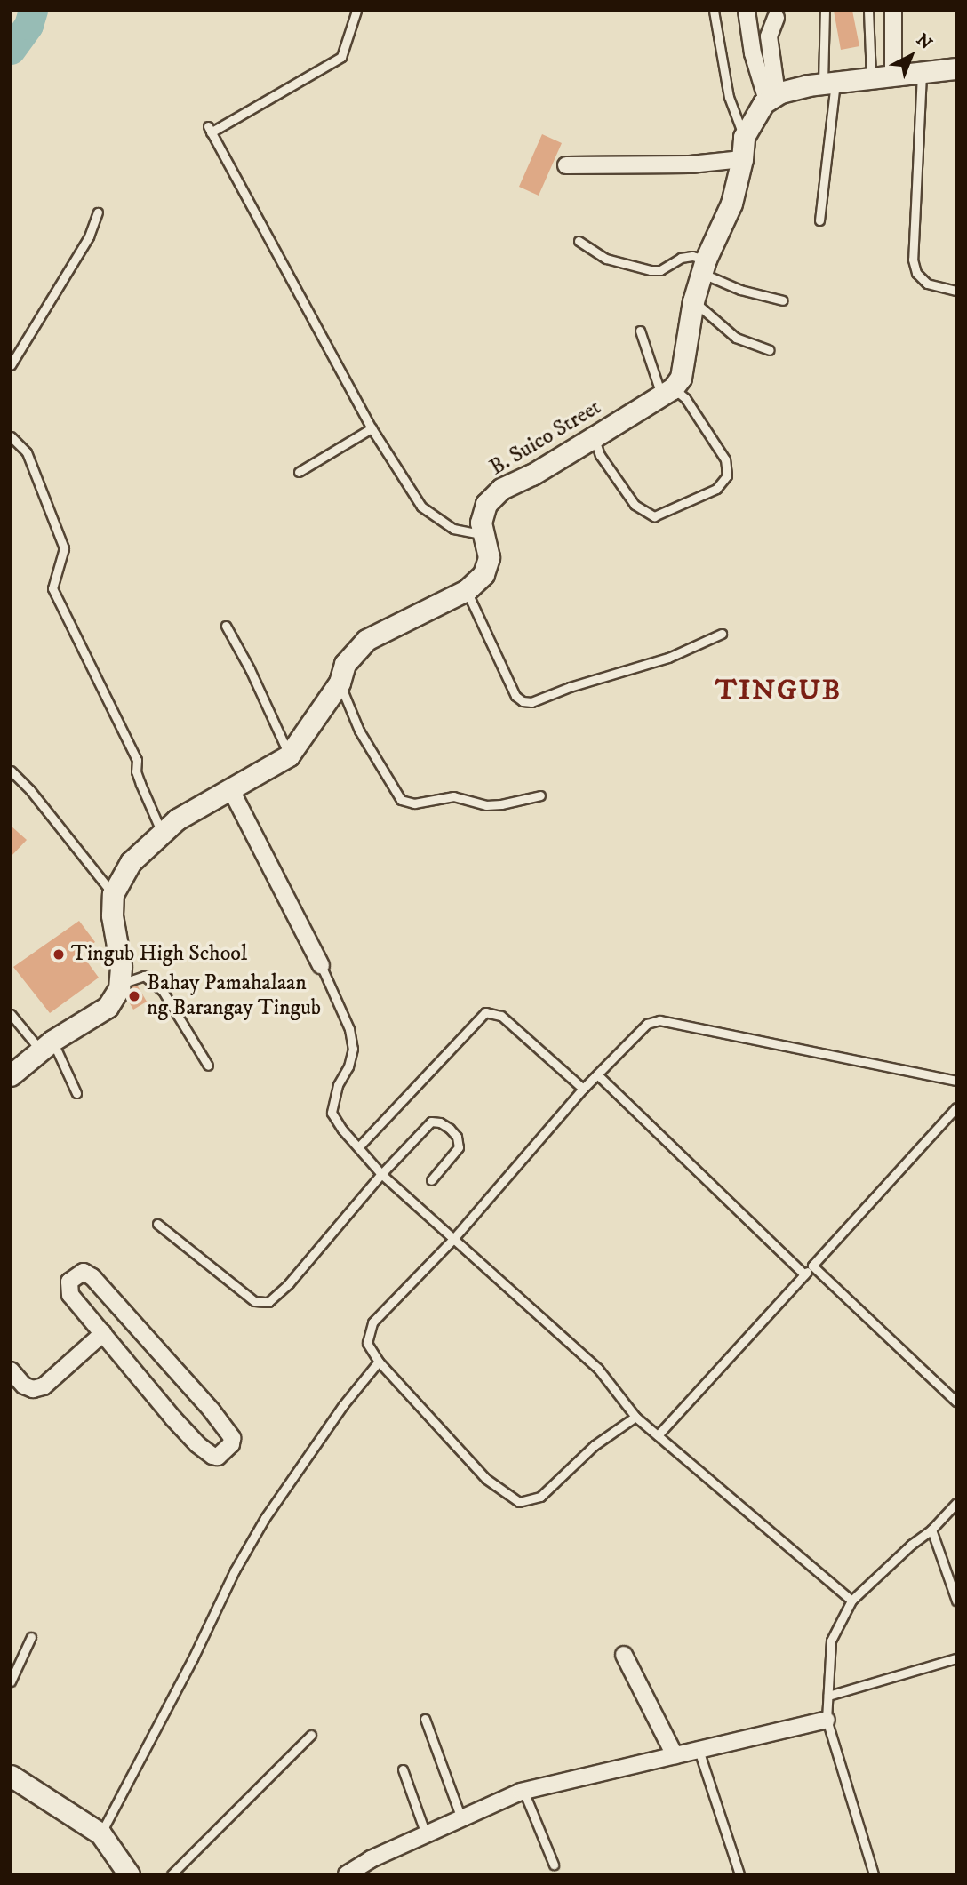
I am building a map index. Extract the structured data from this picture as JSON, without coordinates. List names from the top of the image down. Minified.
{"streets":{"street":["B. Suico Street"]},"districts":["TINGUB"],"places":["Tingub High School","Bahay Pamahalaan ng Barangay Tingub"],"north":"top right"}
